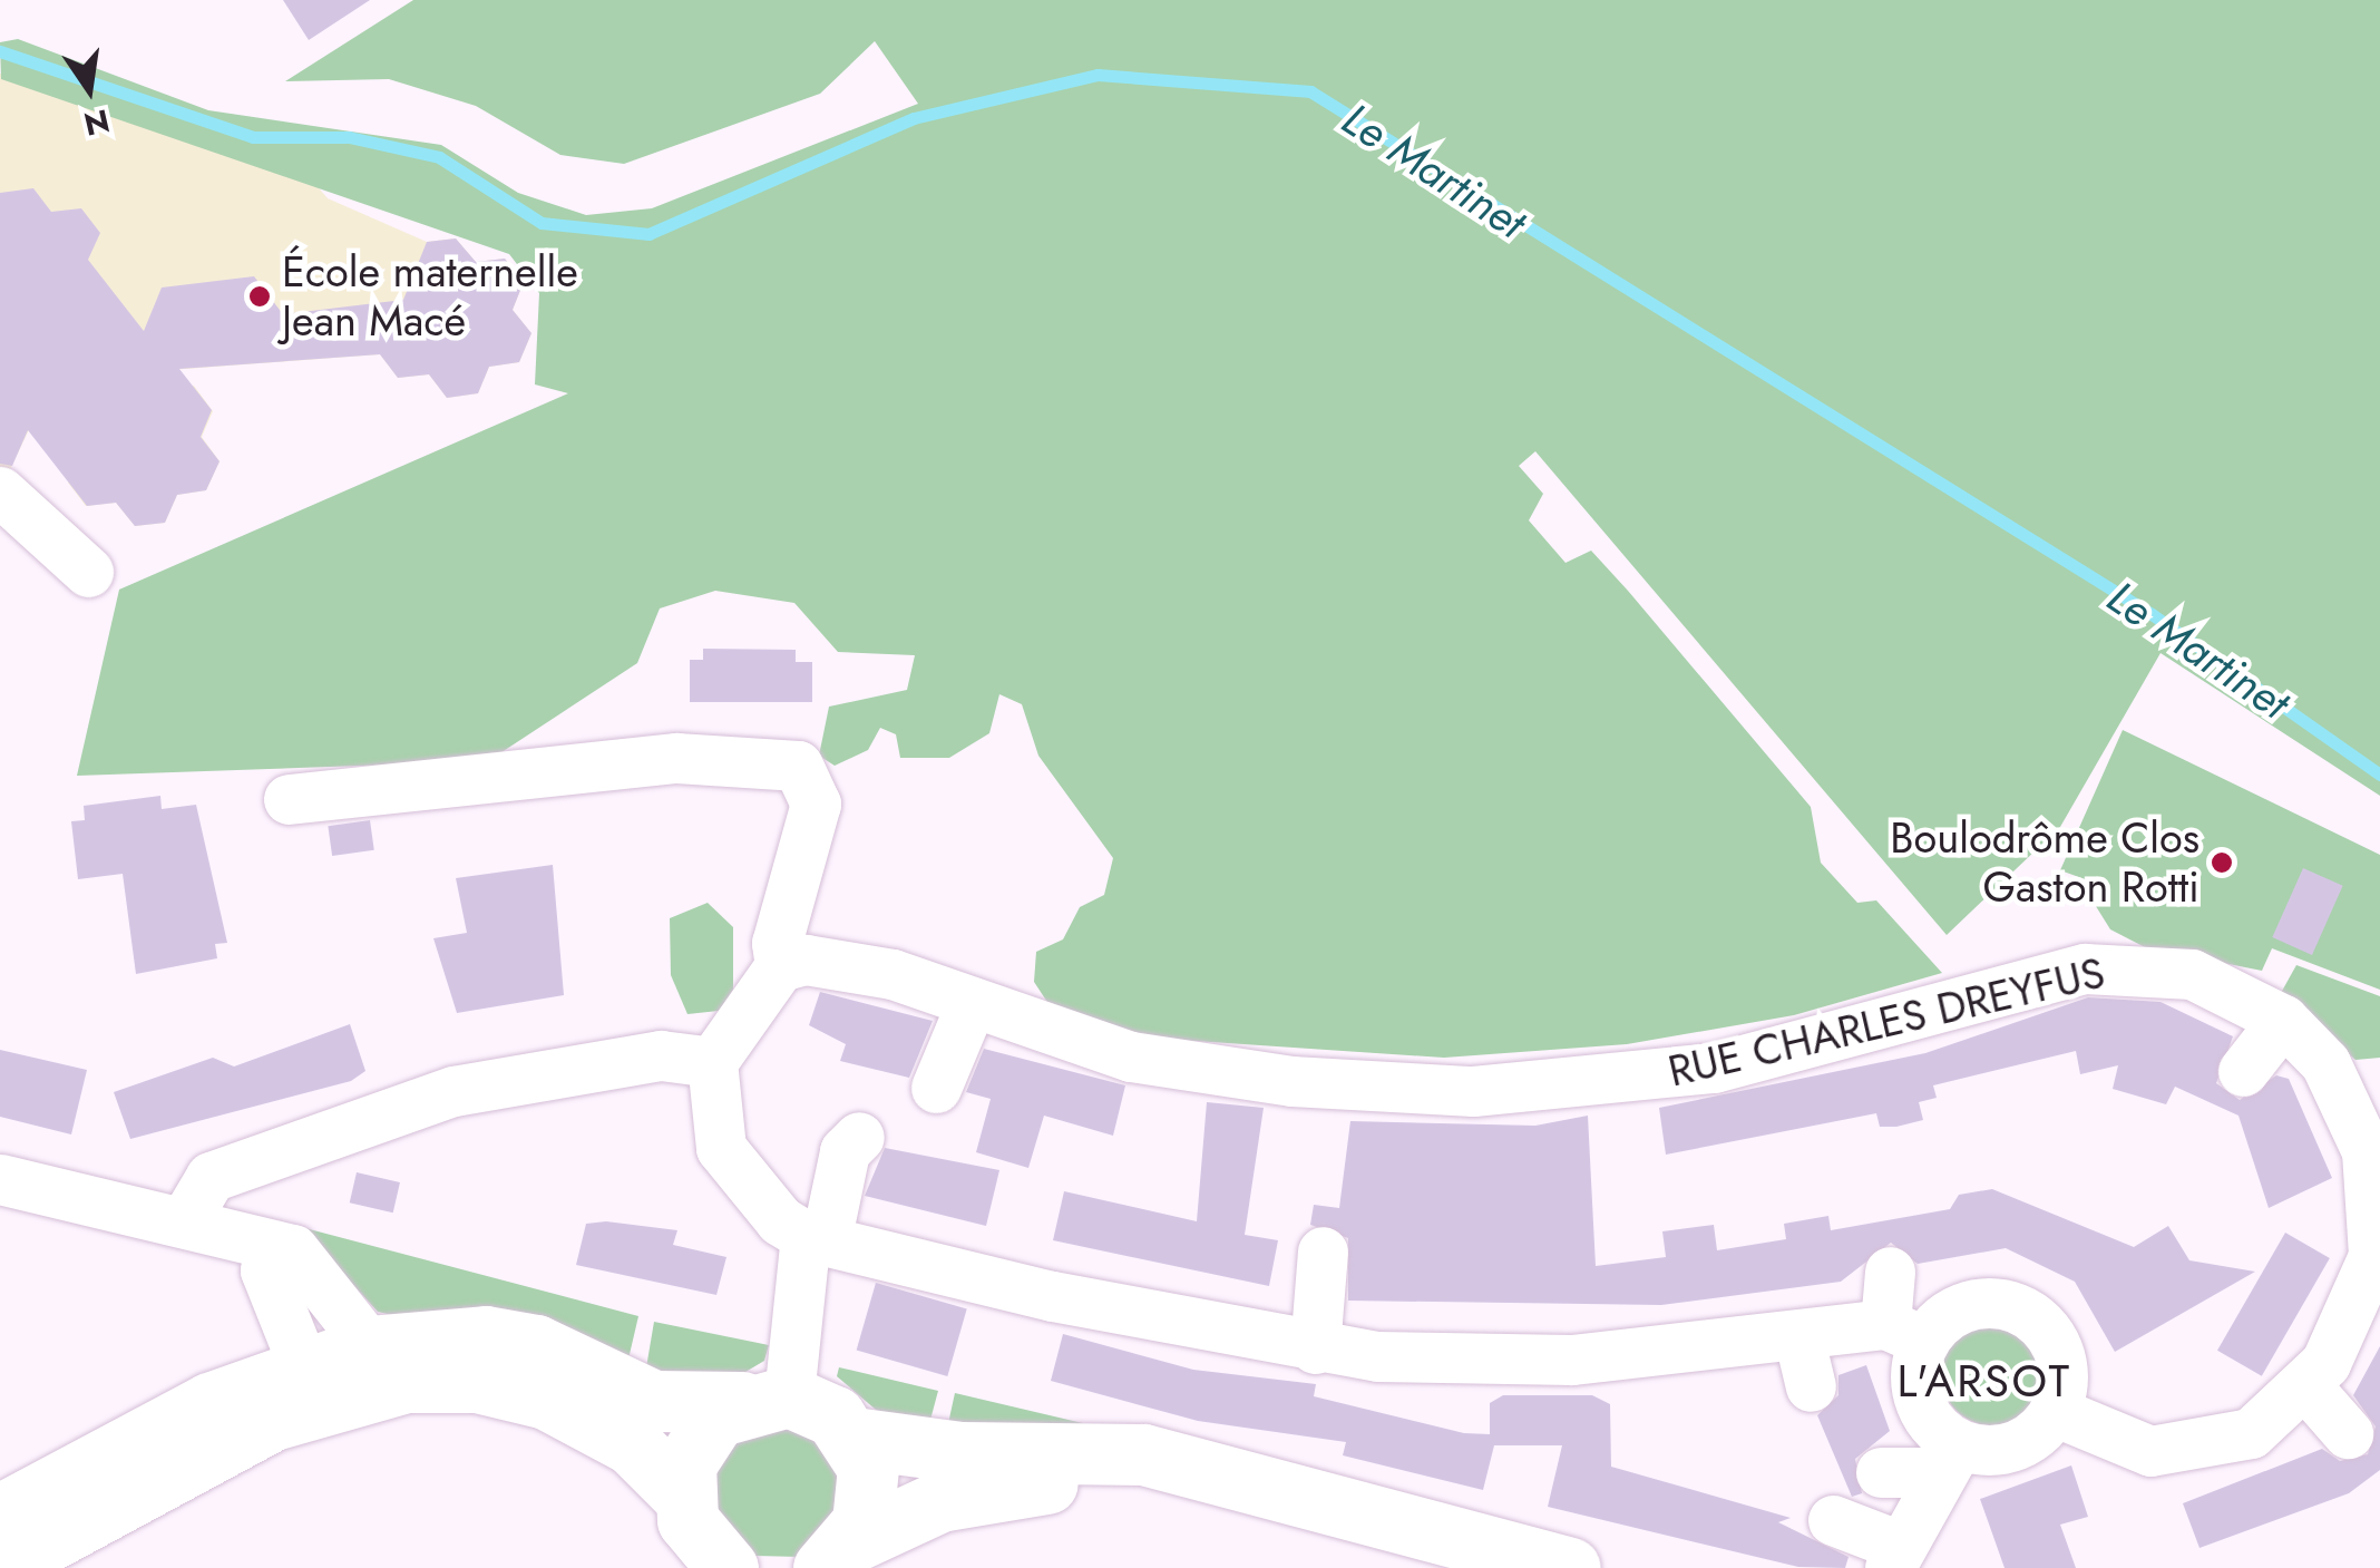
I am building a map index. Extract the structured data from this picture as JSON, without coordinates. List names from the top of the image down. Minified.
{"streets":{"street":["RUE CHARLES DREYFUS"]},"districts":["L'ARSOT"],"water":["Le Martinet"],"places":["École maternelle Jean Macé","Boulodrôme Clos Gaston Rotti"],"north":"bottom"}
